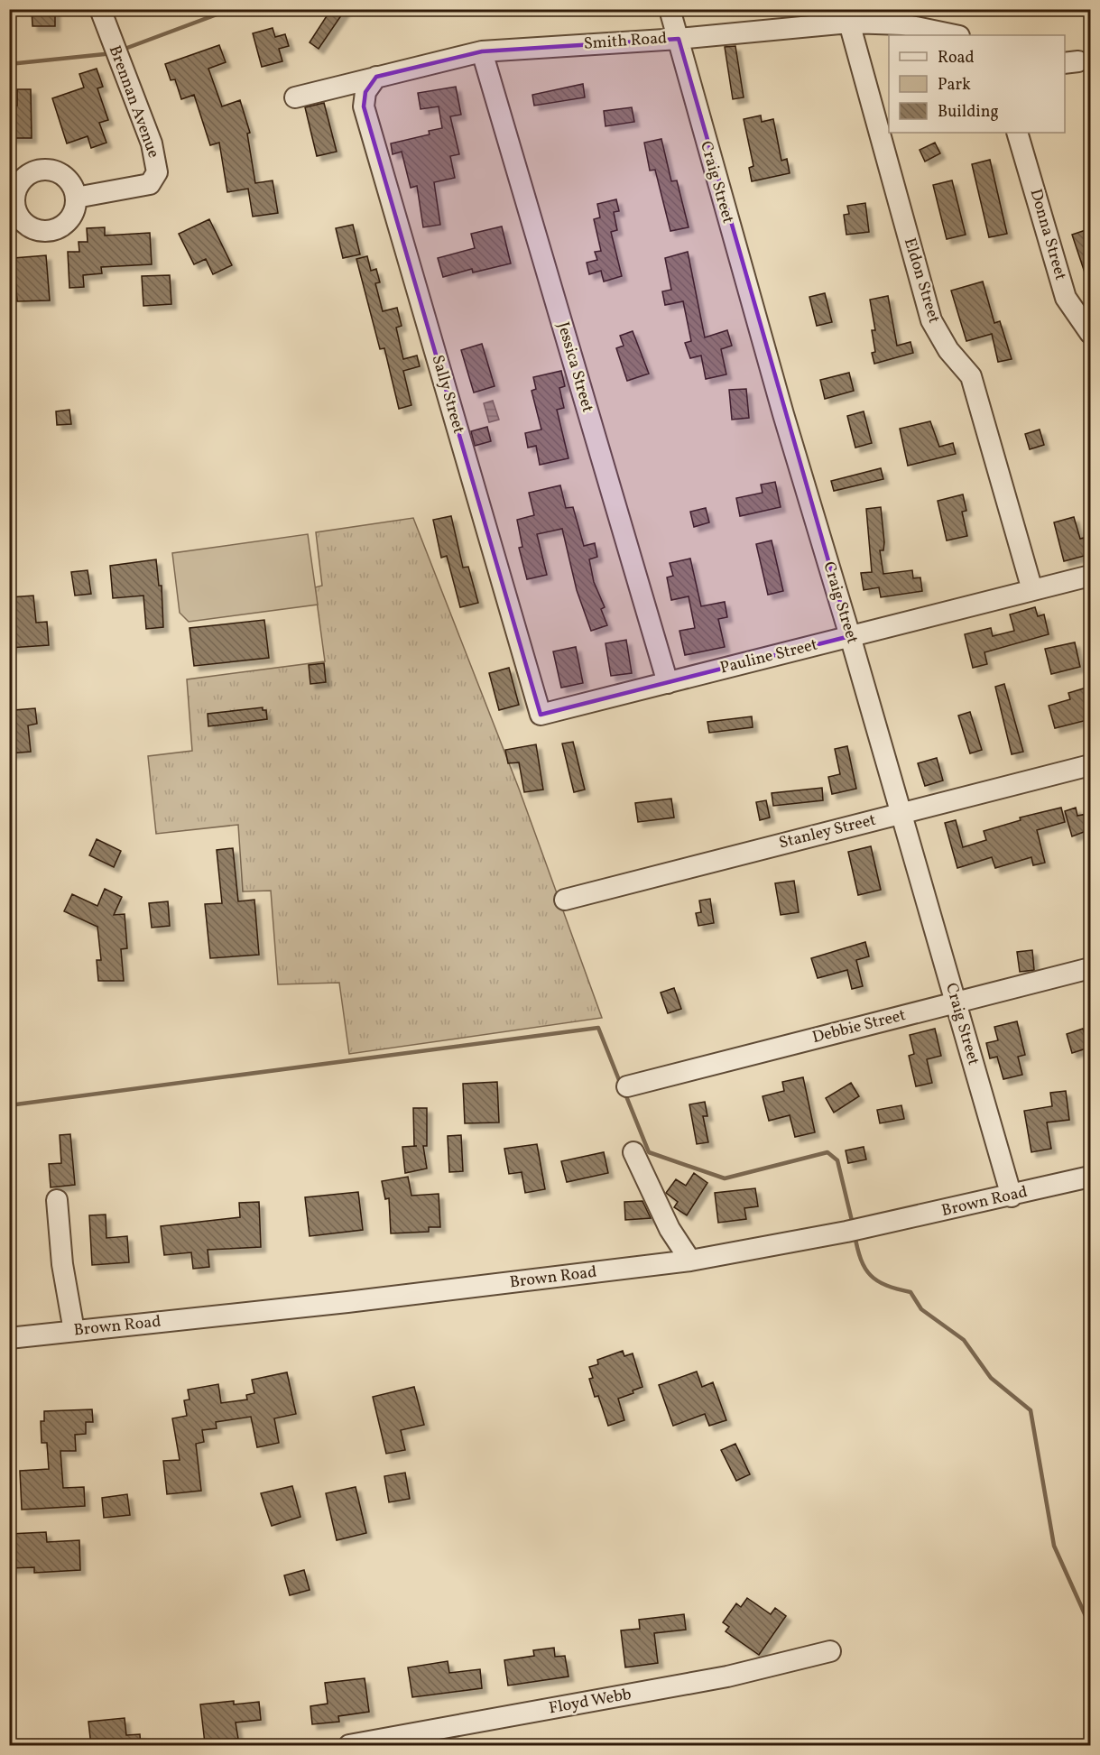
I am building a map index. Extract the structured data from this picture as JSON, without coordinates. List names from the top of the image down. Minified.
{"streets":{"street":["Smith Road","Brennan Avenue","Craig Street","Donna Street","Eldon Street","Jessica Street","Sally Street","Pauline Street","Stanley Street","Debbie Street","Brown Road","Floyd Webb"]},"crossings":[["Smith Road","Craig Street"],["Smith Road","Eldon Street"],["Smith Road","Jessica Street"],["Smith Road","Sally Street"],["Craig Street","Pauline Street"],["Craig Street","Stanley Street"],["Craig Street","Debbie Street"],["Craig Street","Brown Road"],["Eldon Street","Pauline Street"],["Jessica Street","Pauline Street"],["Sally Street","Pauline Street"]],"legend":["Road","Park","Building"]}
